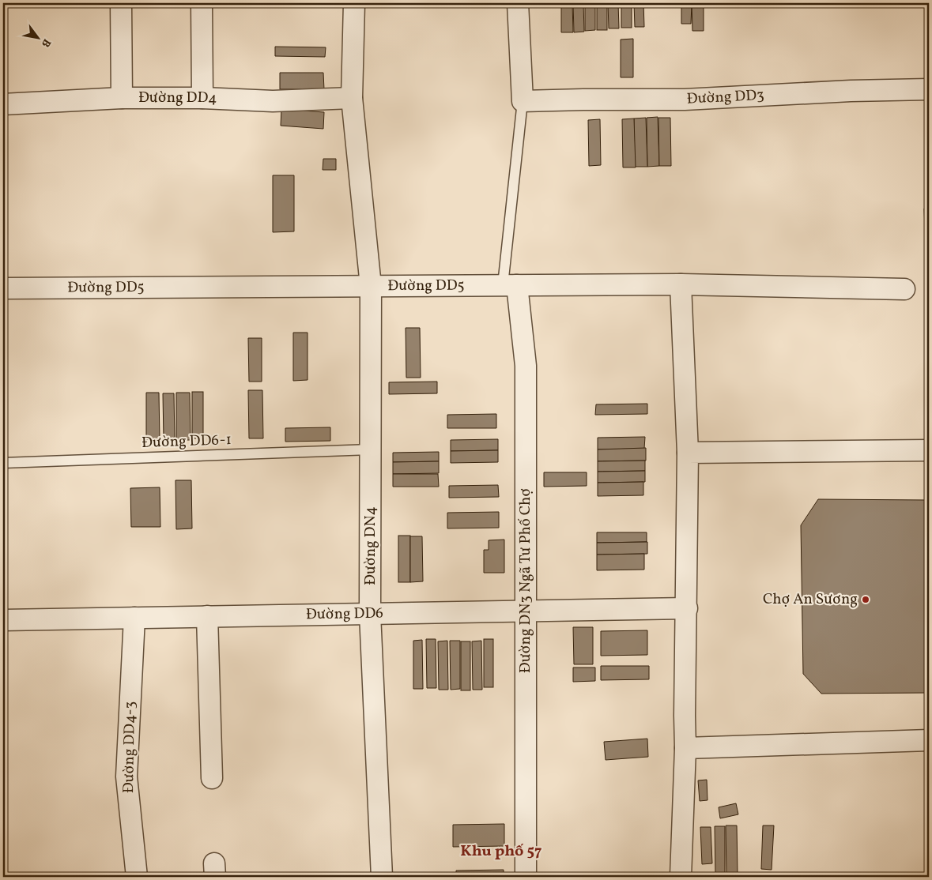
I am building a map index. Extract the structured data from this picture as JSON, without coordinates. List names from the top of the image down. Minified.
{"streets":{"street":["Đường DD3","Đường DD4","Đường DD5","Đường DN4","Đường DN3 Ngã Tư Phố Chợ","Đường DD6","Đường DD4-3"],"lane":["Đường DD6-1"]},"crossings":[["Đường DD4","Đường DN4"],["Đường DD5","Đường DN4"],["Đường DD5","Đường DN3 Ngã Tư Phố Chợ"],["Đường DD6-1","Đường DN4"],["Đường DN4","Đường DD6"],["Đường DN3 Ngã Tư Phố Chợ","Đường DD6"],["Đường DD6","Đường DD4-3"]],"districts":["Khu phố 57"],"places":["Chợ An Sương"],"north":"bottom right"}
